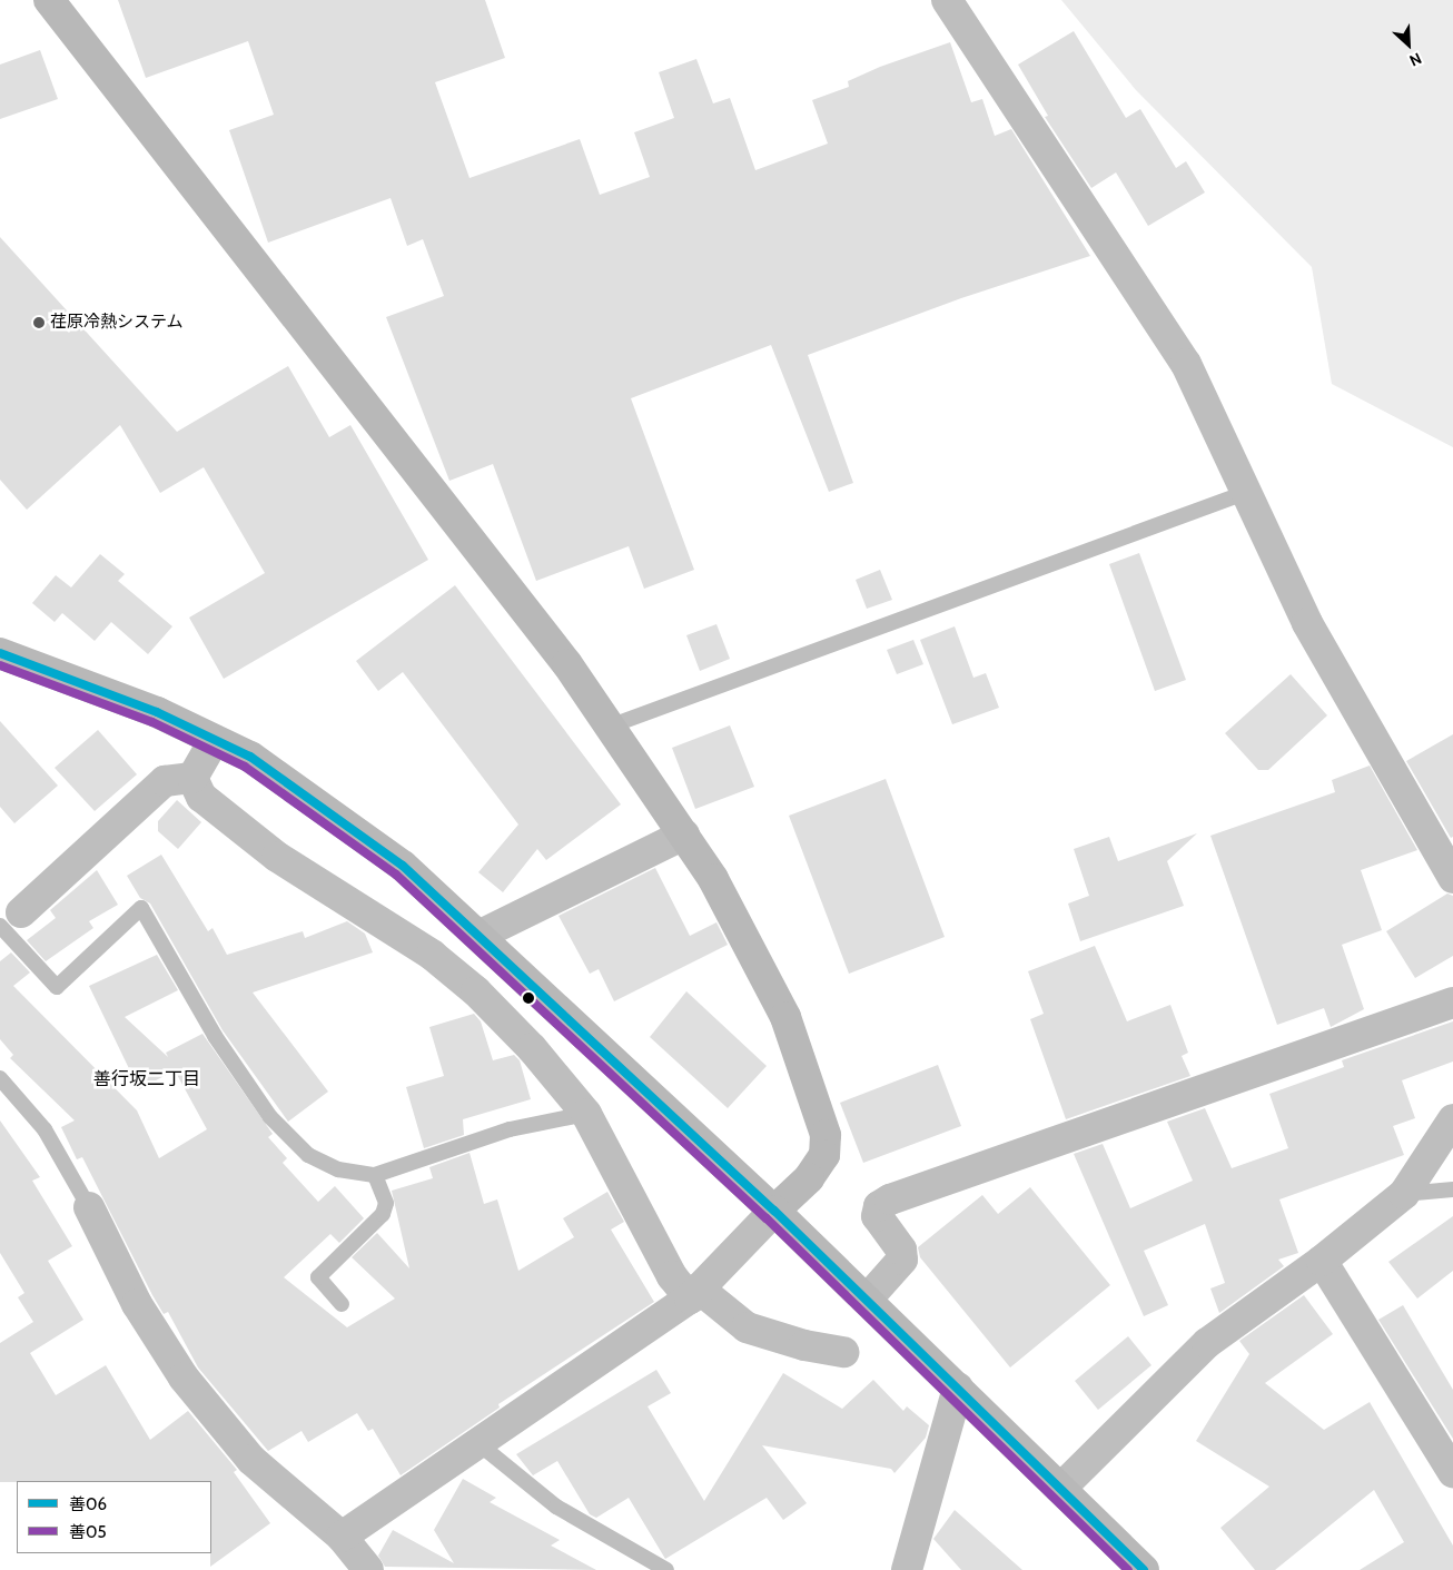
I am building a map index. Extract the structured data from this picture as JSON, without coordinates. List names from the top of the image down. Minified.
{"districts":["善行坂二丁目"],"places":["荏原冷熱システム"],"lines":["transit line 善06","transit line 善05"],"legend":["善06","善05"],"north":"bottom right"}
